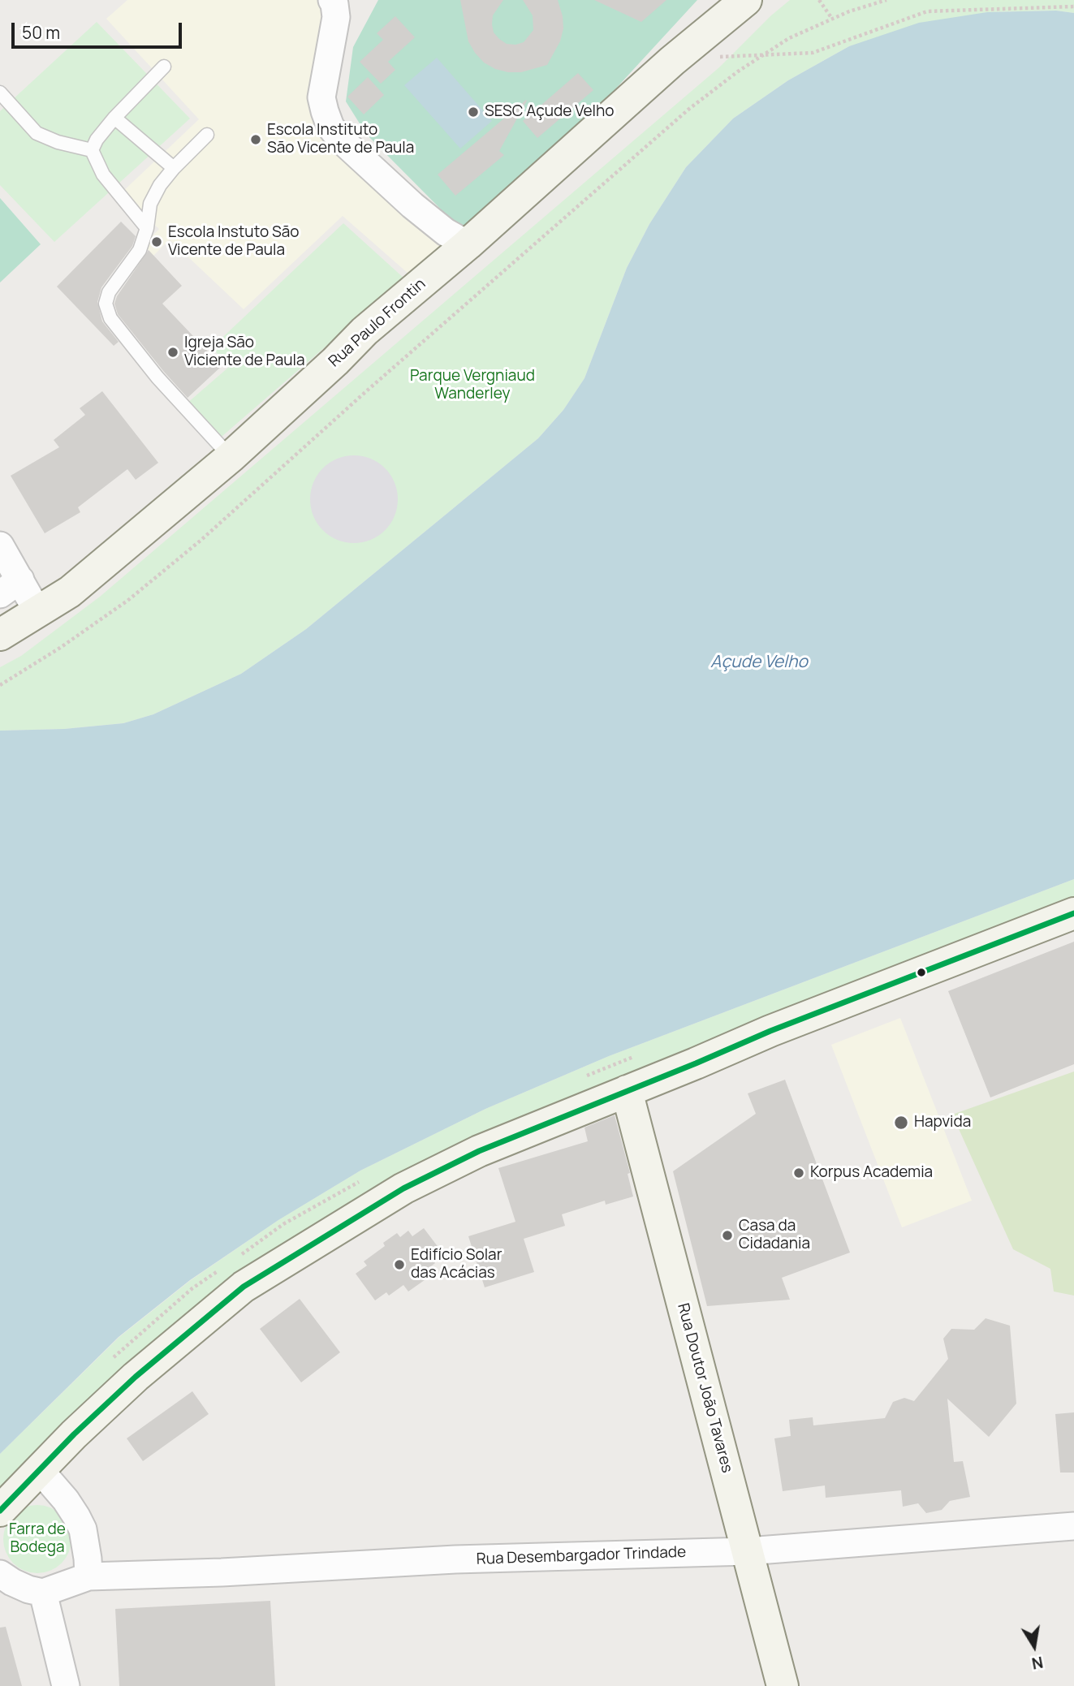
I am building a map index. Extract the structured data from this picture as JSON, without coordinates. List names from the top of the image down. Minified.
{"streets":{"main road":["Rua Paulo Frontin","Rua Doutor João Tavares"],"street":["Rua Desembargador Trindade"]},"crossings":[["Rua Doutor João Tavares","Rua Desembargador Trindade"]],"water":["Açude Velho"],"parks":["Parque Vergniaud Wanderley","Farra de Bodega"],"places":["SESC Açude Velho","Escola Instituto São Vicente de Paula","Escola Instuto São Vicente de Paula","Igreja São Viciente de Paula","Hapvida","Korpus Academia","Casa da Cidadania","Edifício Solar das Acácias"],"scale_bar":"50 m","north":"bottom"}
